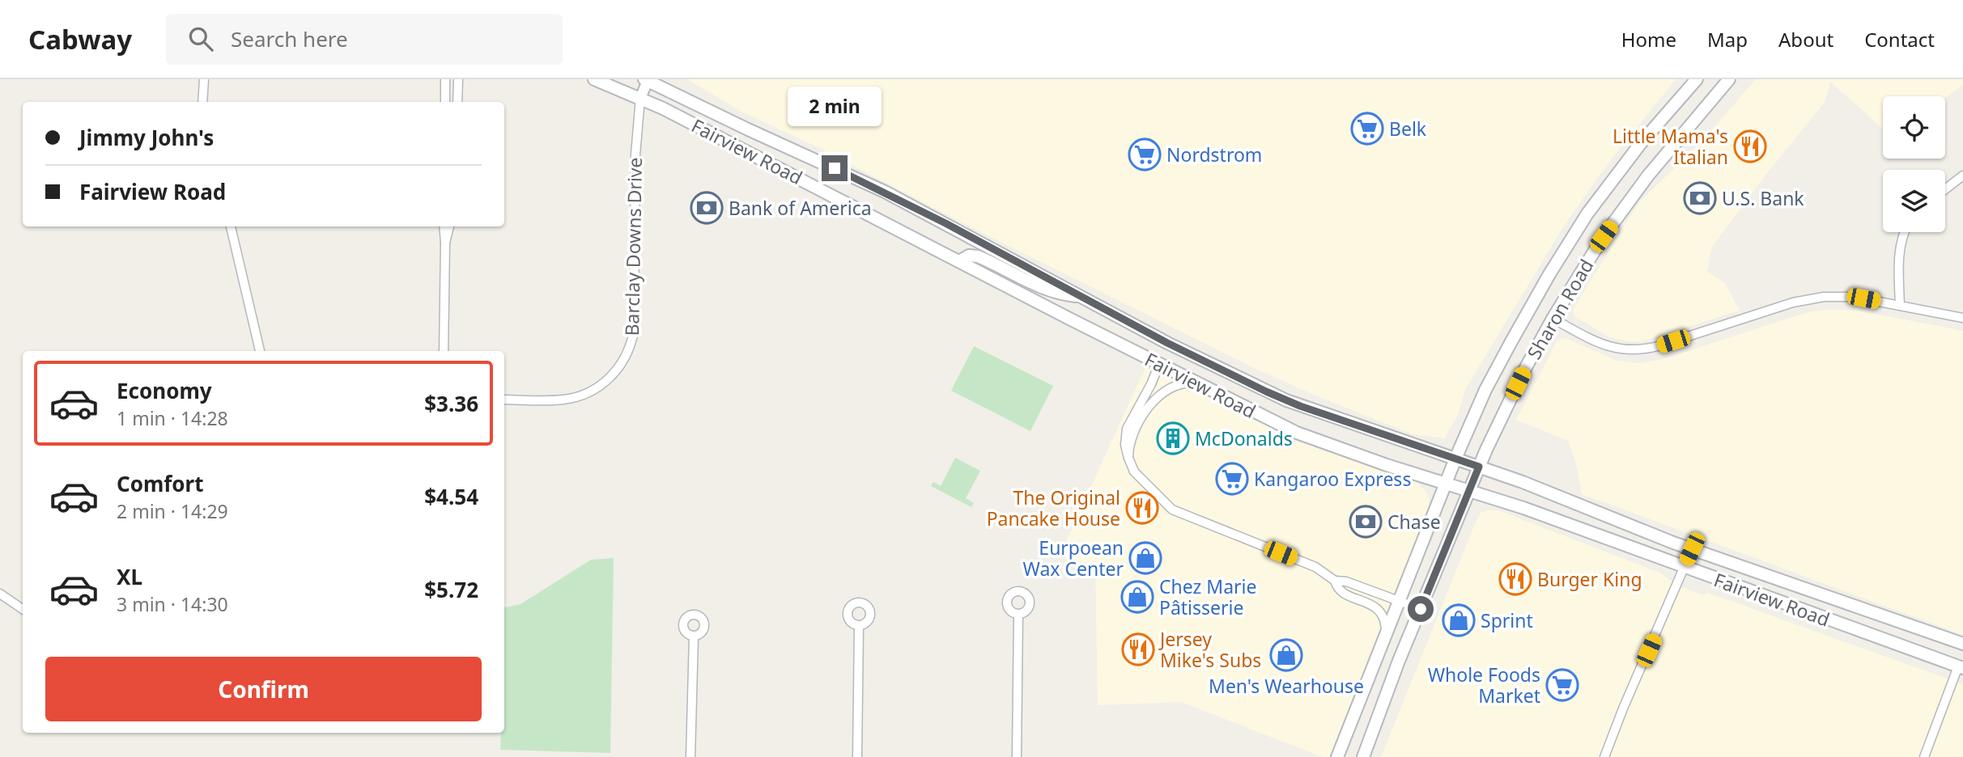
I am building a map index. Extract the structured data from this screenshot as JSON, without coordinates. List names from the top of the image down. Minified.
{"streets":{"main road":["Fairview Road","Sharon Road"],"street":["Barclay Downs Drive"]},"crossings":[["Fairview Road","Barclay Downs Drive"],["Fairview Road","Sharon Road"]],"places":{"supermarket":["Belk","Nordstrom","Kangaroo Express","Whole Foods Market"],"restaurant":["Little Mama's Italian","The Original Pancake House","Burger King","Jersey Mike's Subs"],"bank":["U.S. Bank","Bank of America","Chase"],"building":["McDonalds"],"shop":["Eurpoean Wax Center","Chez Marie Pâtisserie","Sprint","Men's Wearhouse"]},"page":{"header":"Cabway","search":"Search here","nav":["Home","Map","About","Contact"],"bubble":"2 min","banner":["Jimmy John's","Fairview Road"],"list":[{"name":"Economy","note":"1 min · 14:28","value":"$3.36"},{"name":"Comfort","note":"2 min · 14:29","value":"$4.54"},{"name":"XL","note":"3 min · 14:30","value":"$5.72"}],"buttons":"Confirm"}}
